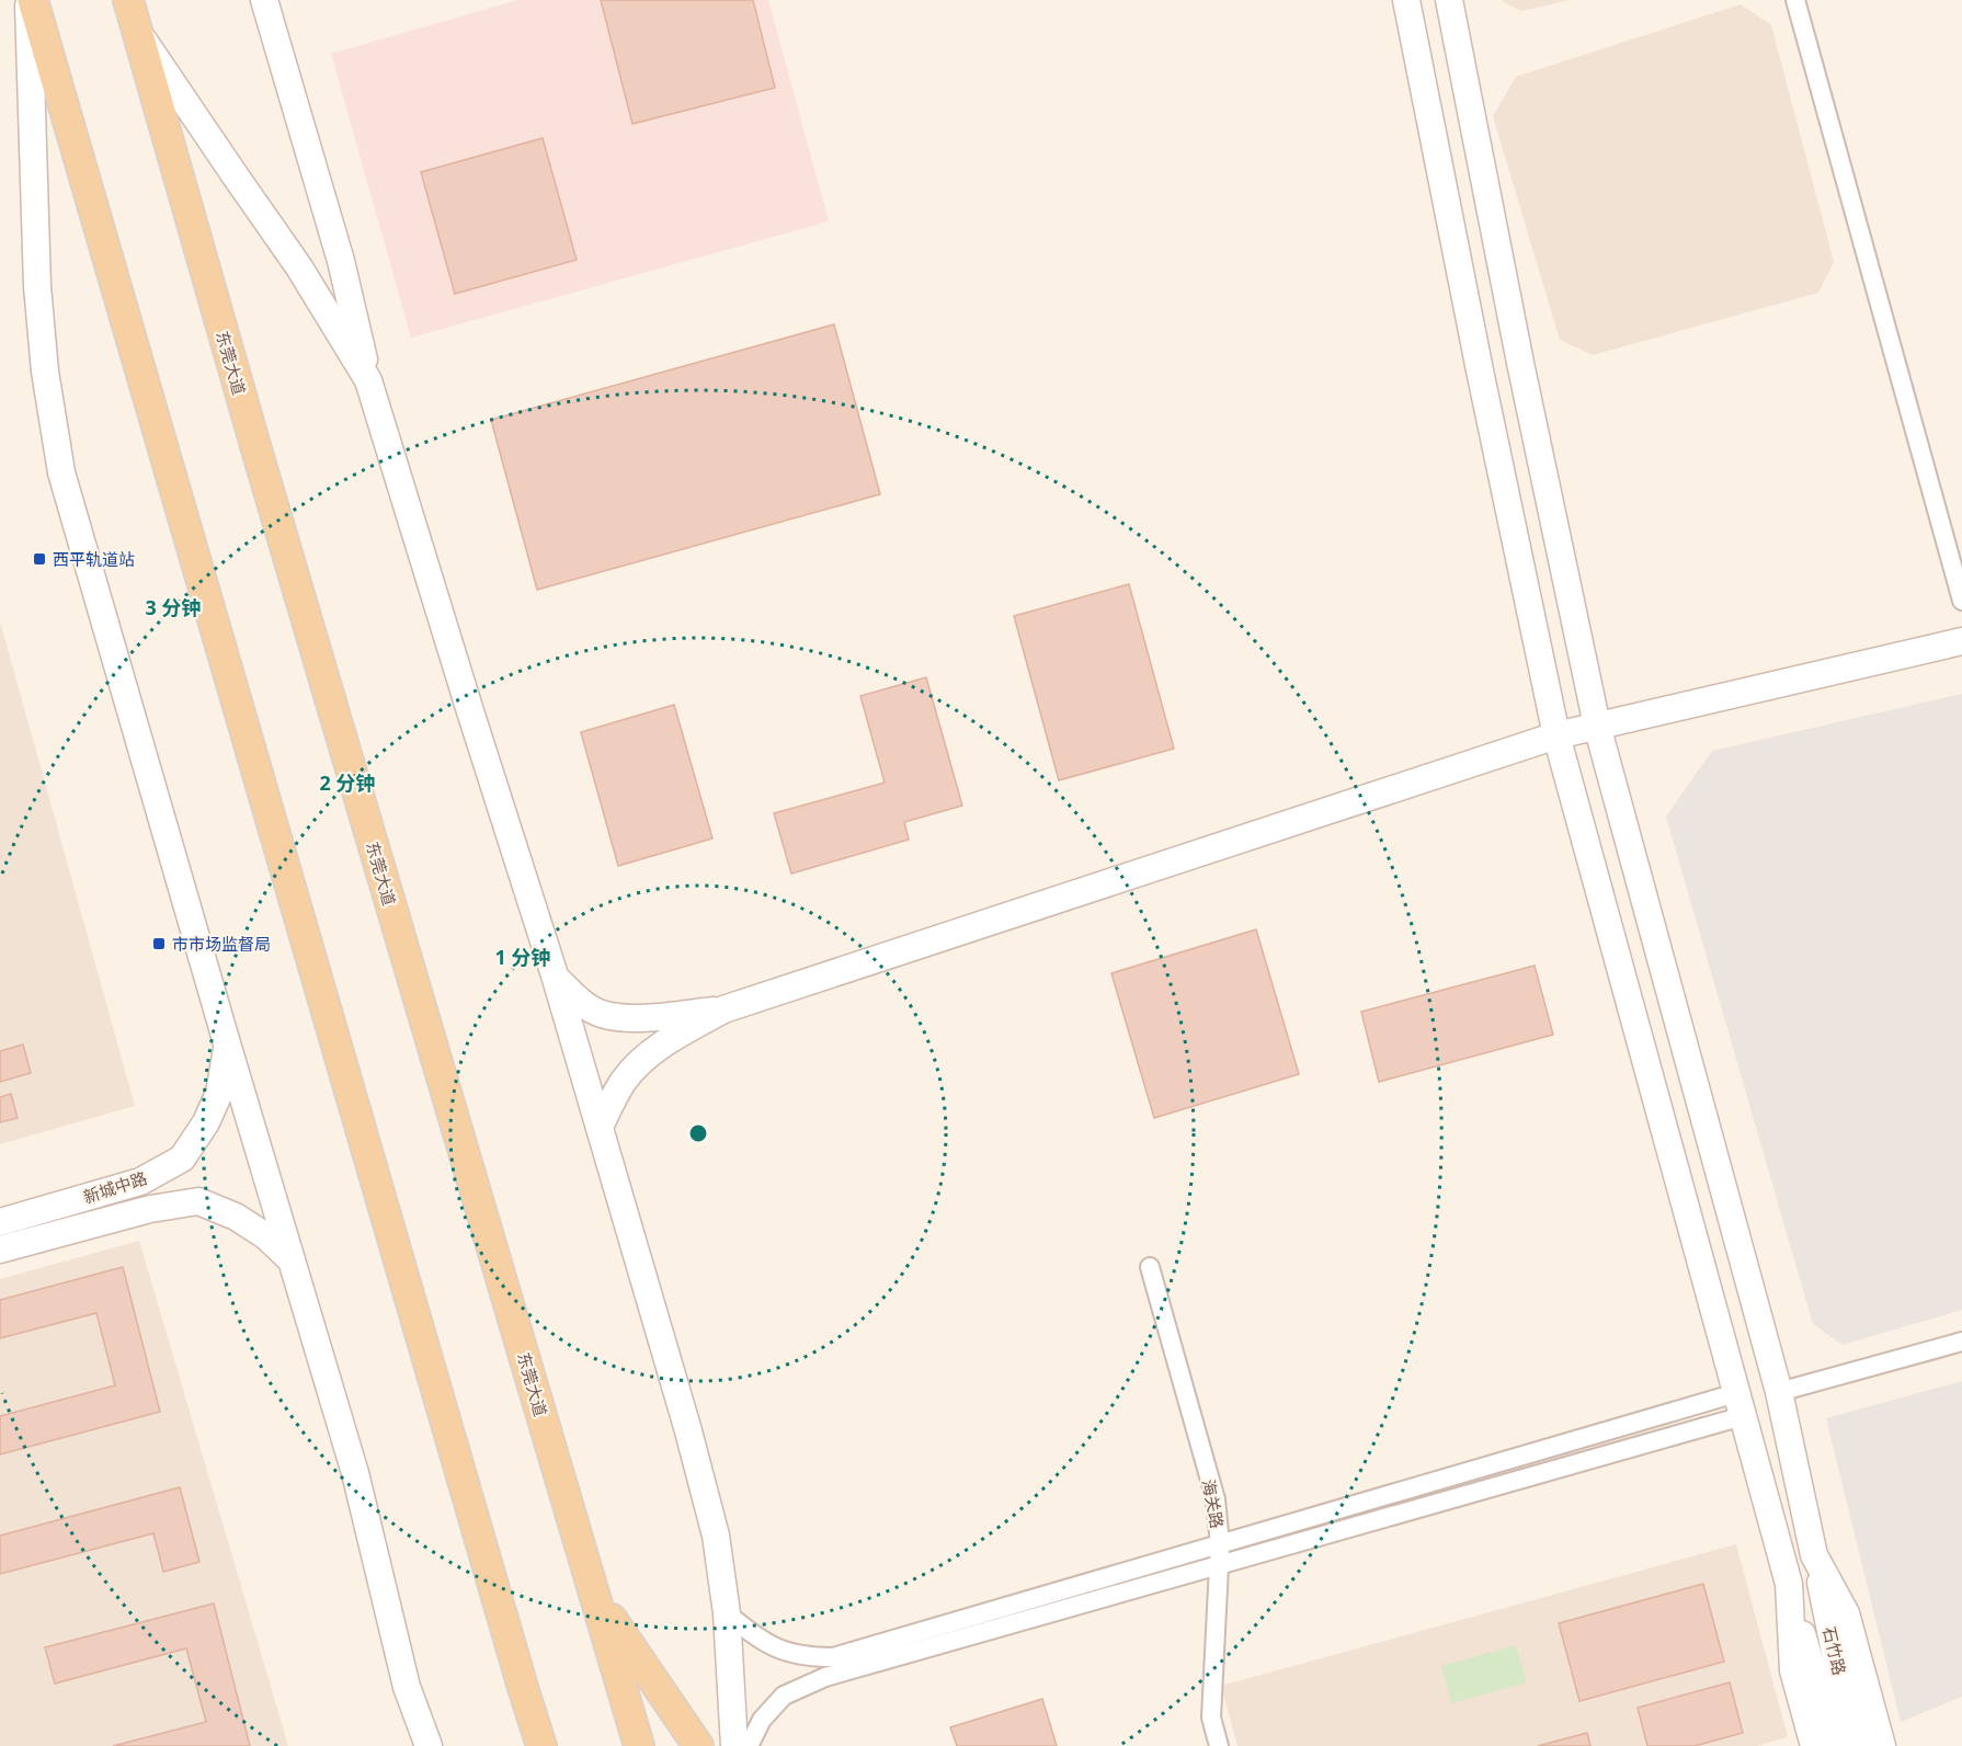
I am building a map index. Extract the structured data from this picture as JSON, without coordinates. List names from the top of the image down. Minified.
{"streets":{"main road":["东莞大道"],"street":["新城中路","海关路","石竹路"]},"places":{"transit":["西平轨道站","市市场监督局"]},"rings":["3 分钟","2 分钟","1 分钟"]}
